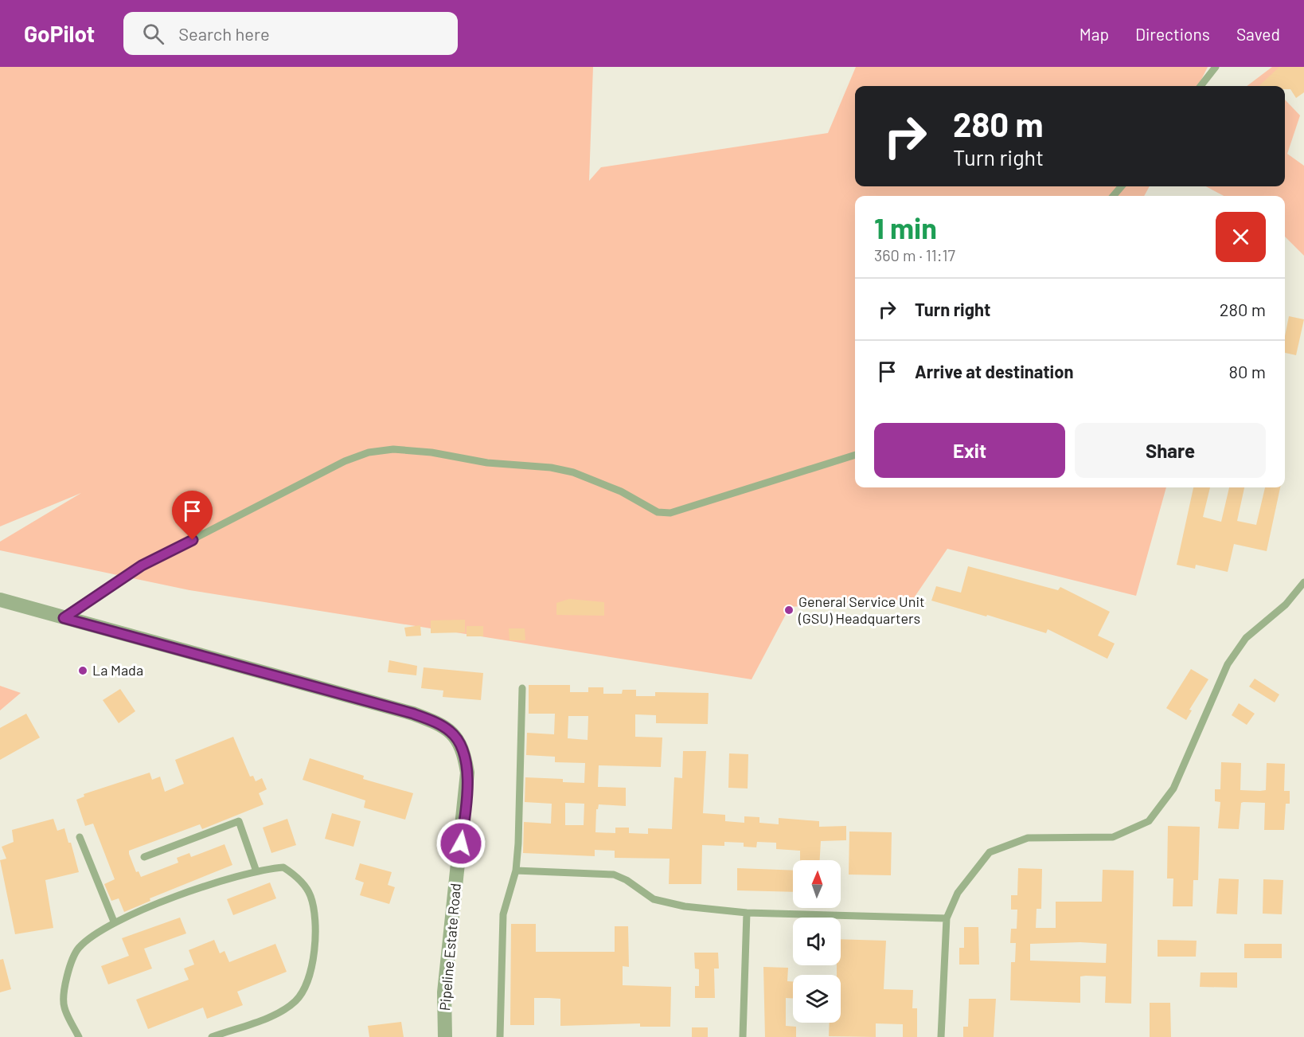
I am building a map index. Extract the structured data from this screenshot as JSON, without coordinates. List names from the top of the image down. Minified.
{"streets":{"street":["Pipeline Estate Road"]},"places":["General Service Unit (GSU) Headquarters","La Mada"],"north":"top","page":{"header":"GoPilot","search":"Search here","nav":["Map","Directions","Saved"],"turn":["280 m","Turn right"],"heading":["1 min","360 m · 11:17"],"list":[{"name":"Turn right","value":"280 m"},{"name":"Arrive at destination","value":"80 m"}],"buttons":["Exit","Share"]}}
